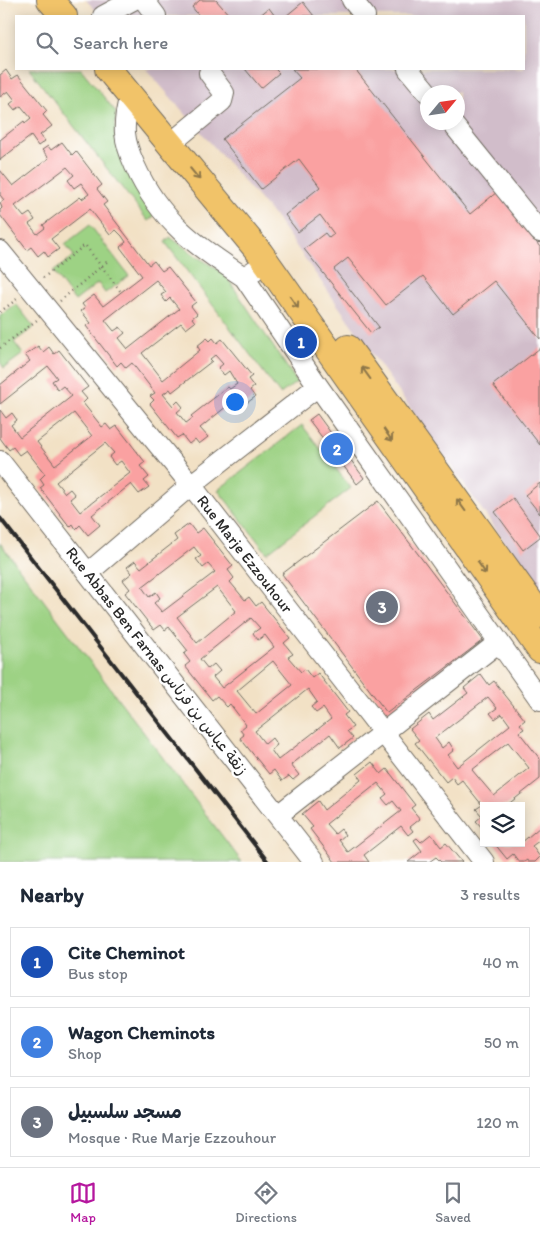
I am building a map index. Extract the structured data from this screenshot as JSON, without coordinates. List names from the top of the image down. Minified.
{"streets":{"street":["Rue Marje Ezzouhour","Rue Abbas Ben Farnas زنقة عباس بن فرناس"]},"north":"top right","page":{"search":"Search here","pins":["1","2","3"],"heading":["Nearby","3 results"],"list":[{"mark":"1","name":"Cite Cheminot","note":"Bus stop","value":"40 m"},{"mark":"2","name":"Wagon Cheminots","note":"Shop","value":"50 m"},{"mark":"3","name":"مسجد سلسبيل","note":"Mosque · Rue Marje Ezzouhour","value":"120 m"}],"nav":["Map","Directions","Saved"]}}
